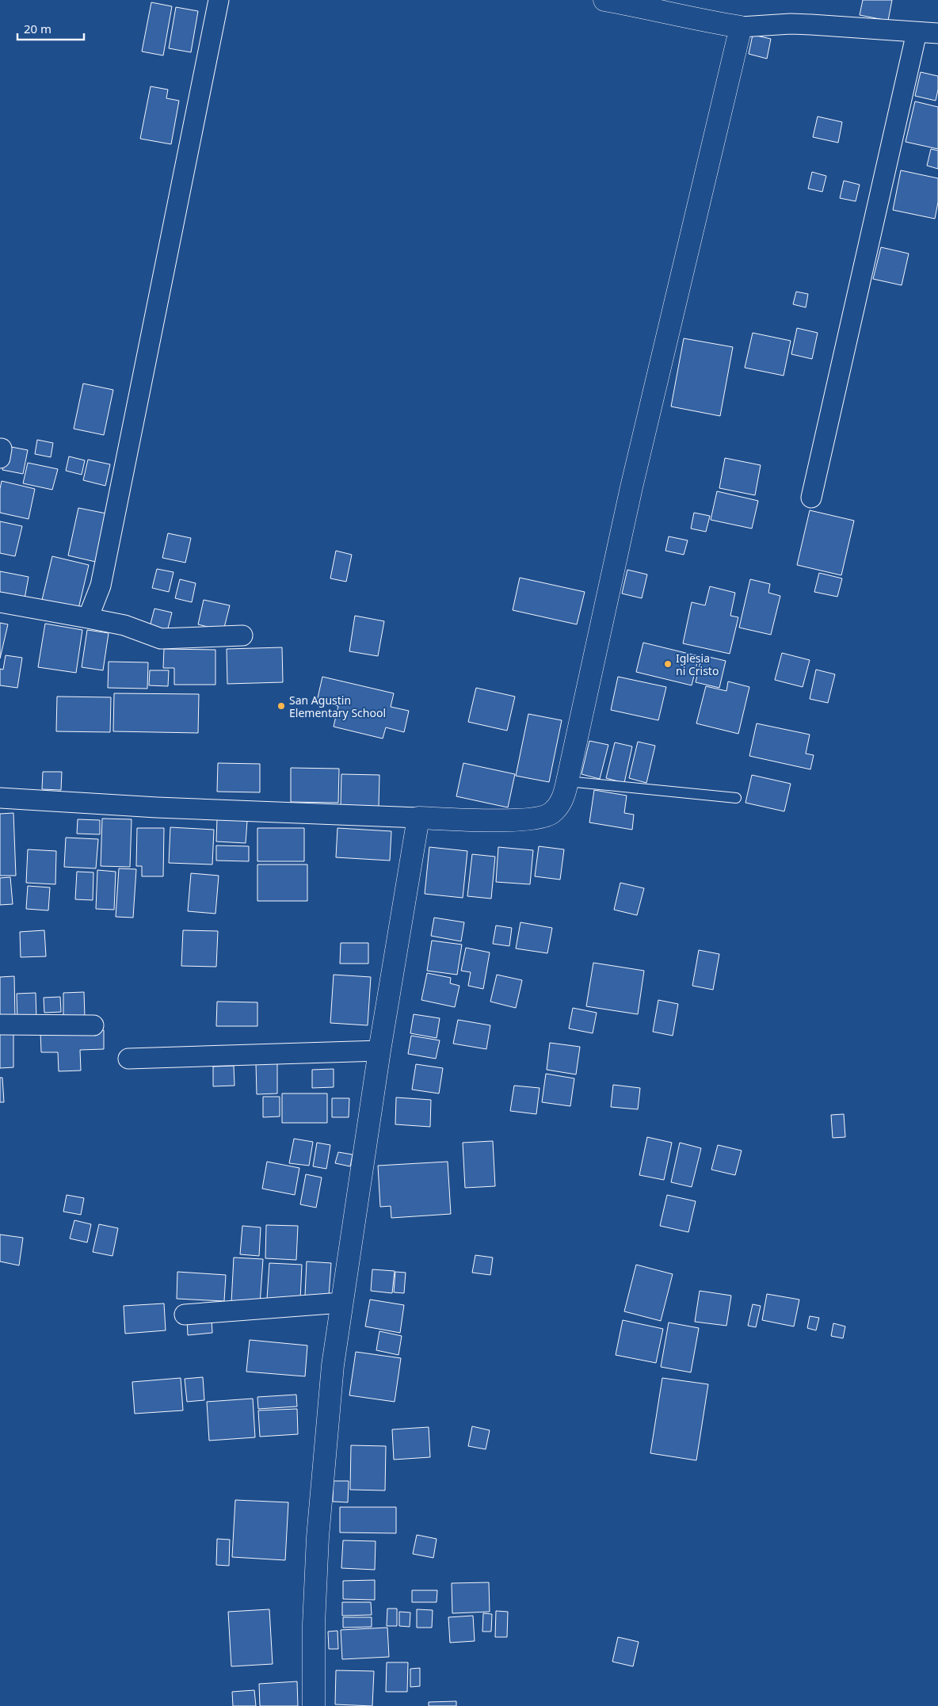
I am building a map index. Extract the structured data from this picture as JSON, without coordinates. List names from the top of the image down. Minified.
{"places":["Iglesia ni Cristo","San Agustin Elementary School"],"scale_bar":"20 m"}
